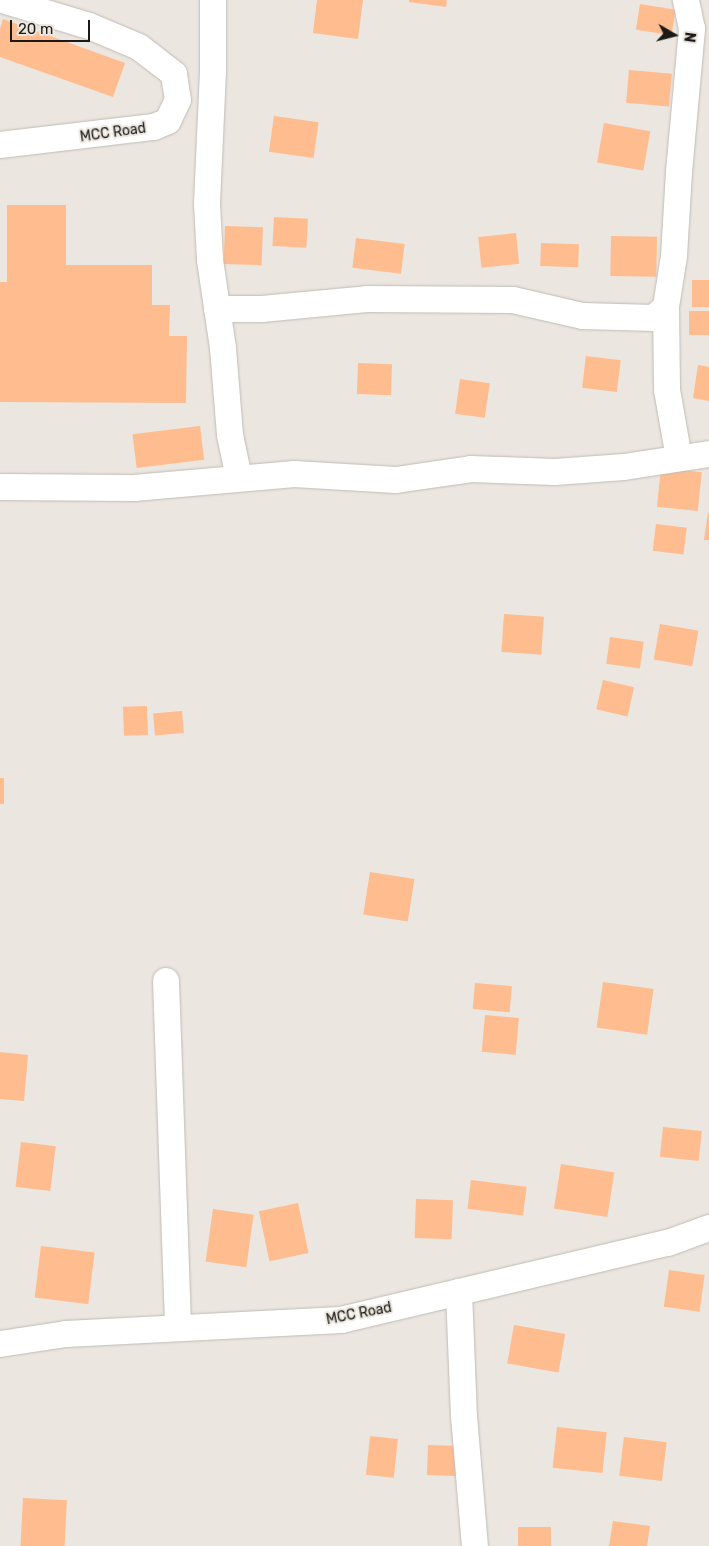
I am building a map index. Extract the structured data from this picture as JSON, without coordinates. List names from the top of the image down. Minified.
{"streets":{"street":["MCC Road"]},"scale_bar":"20 m","north":"right"}
